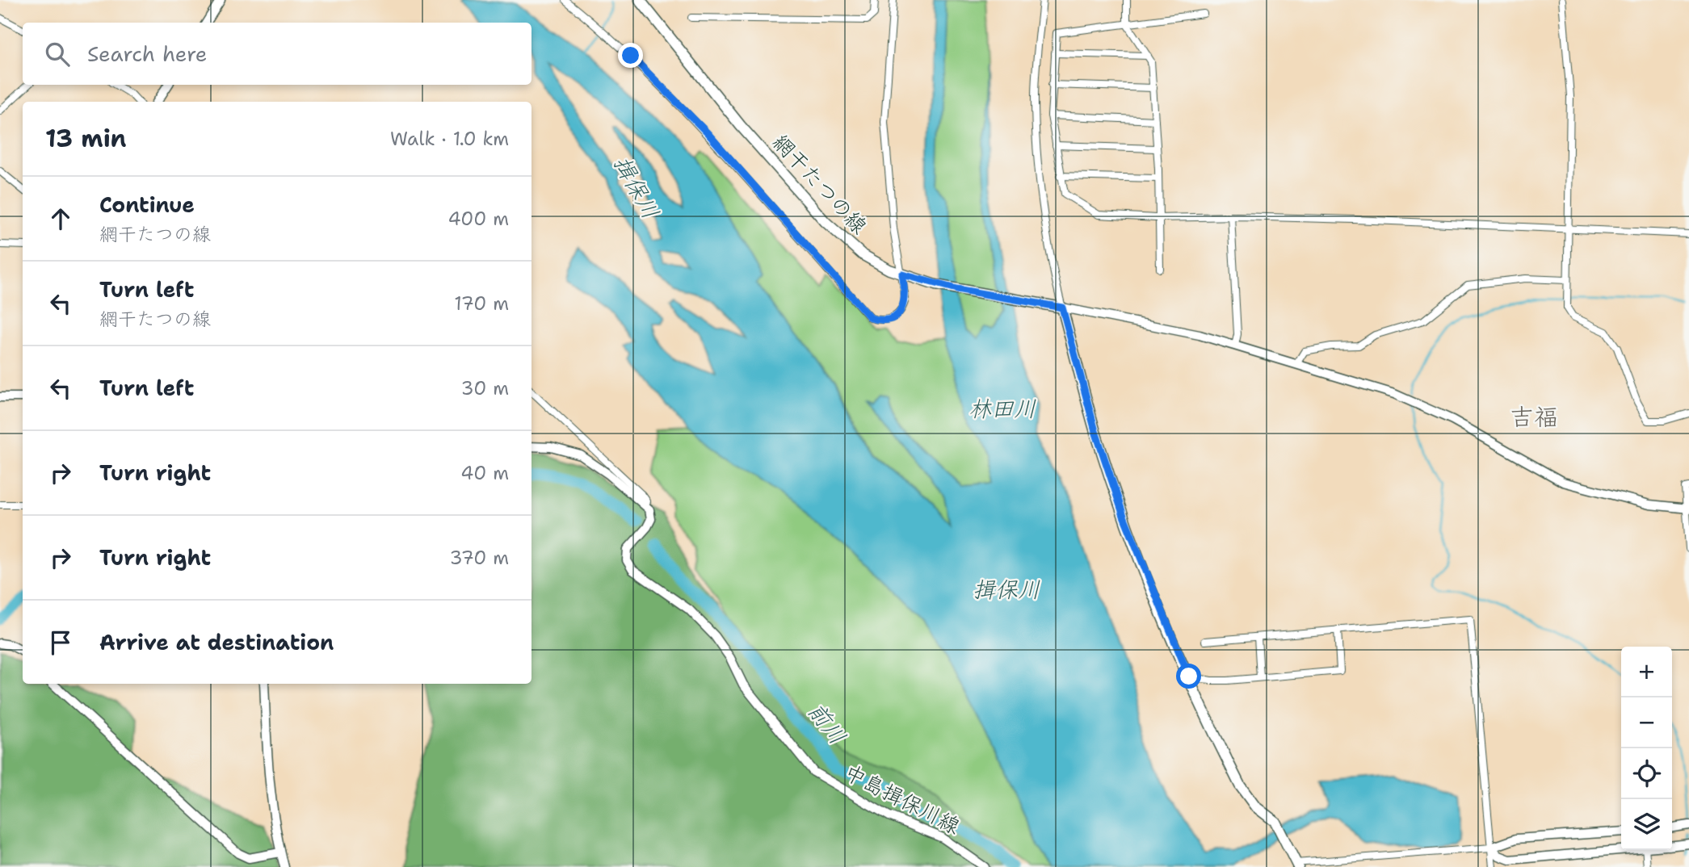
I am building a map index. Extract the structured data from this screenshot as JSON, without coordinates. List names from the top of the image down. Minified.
{"streets":{"main road":["網干たつの線"],"street":["中島揖保川線"]},"districts":["吉福"],"water":["揖保川","林田川","前川"],"page":{"search":"Search here","heading":["13 min","Walk · 1.0 km"],"list":[["Continue","網干たつの線","400 m"],["Turn left","網干たつの線","170 m"],["Turn left","30 m"],["Turn right","40 m"],["Turn right","370 m"],"Arrive at destination"],"map_buttons":["+","−"]}}
